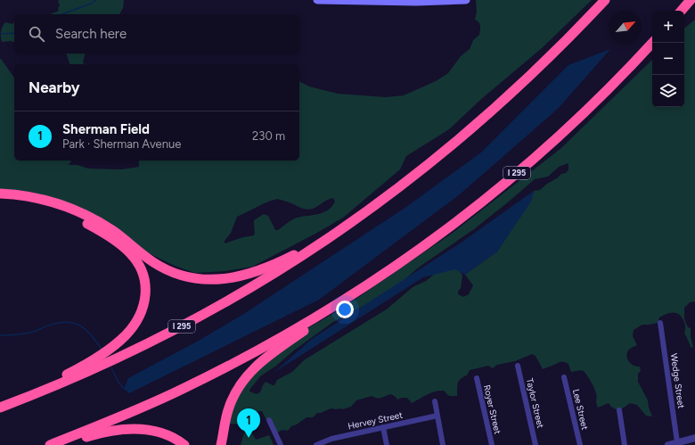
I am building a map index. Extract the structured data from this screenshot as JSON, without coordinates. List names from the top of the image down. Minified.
{"streets":{"highway":["I 295"],"street":["Wedge Street","Taylor Street","Royer Street","Lee Street","Hervey Street"]},"north":"top right","page":{"map_buttons":["+","−"],"search":"Search here","heading":"Nearby","list":[{"mark":"1","name":"Sherman Field","note":"Park · Sherman Avenue","value":"230 m"}],"pins":"1"}}
